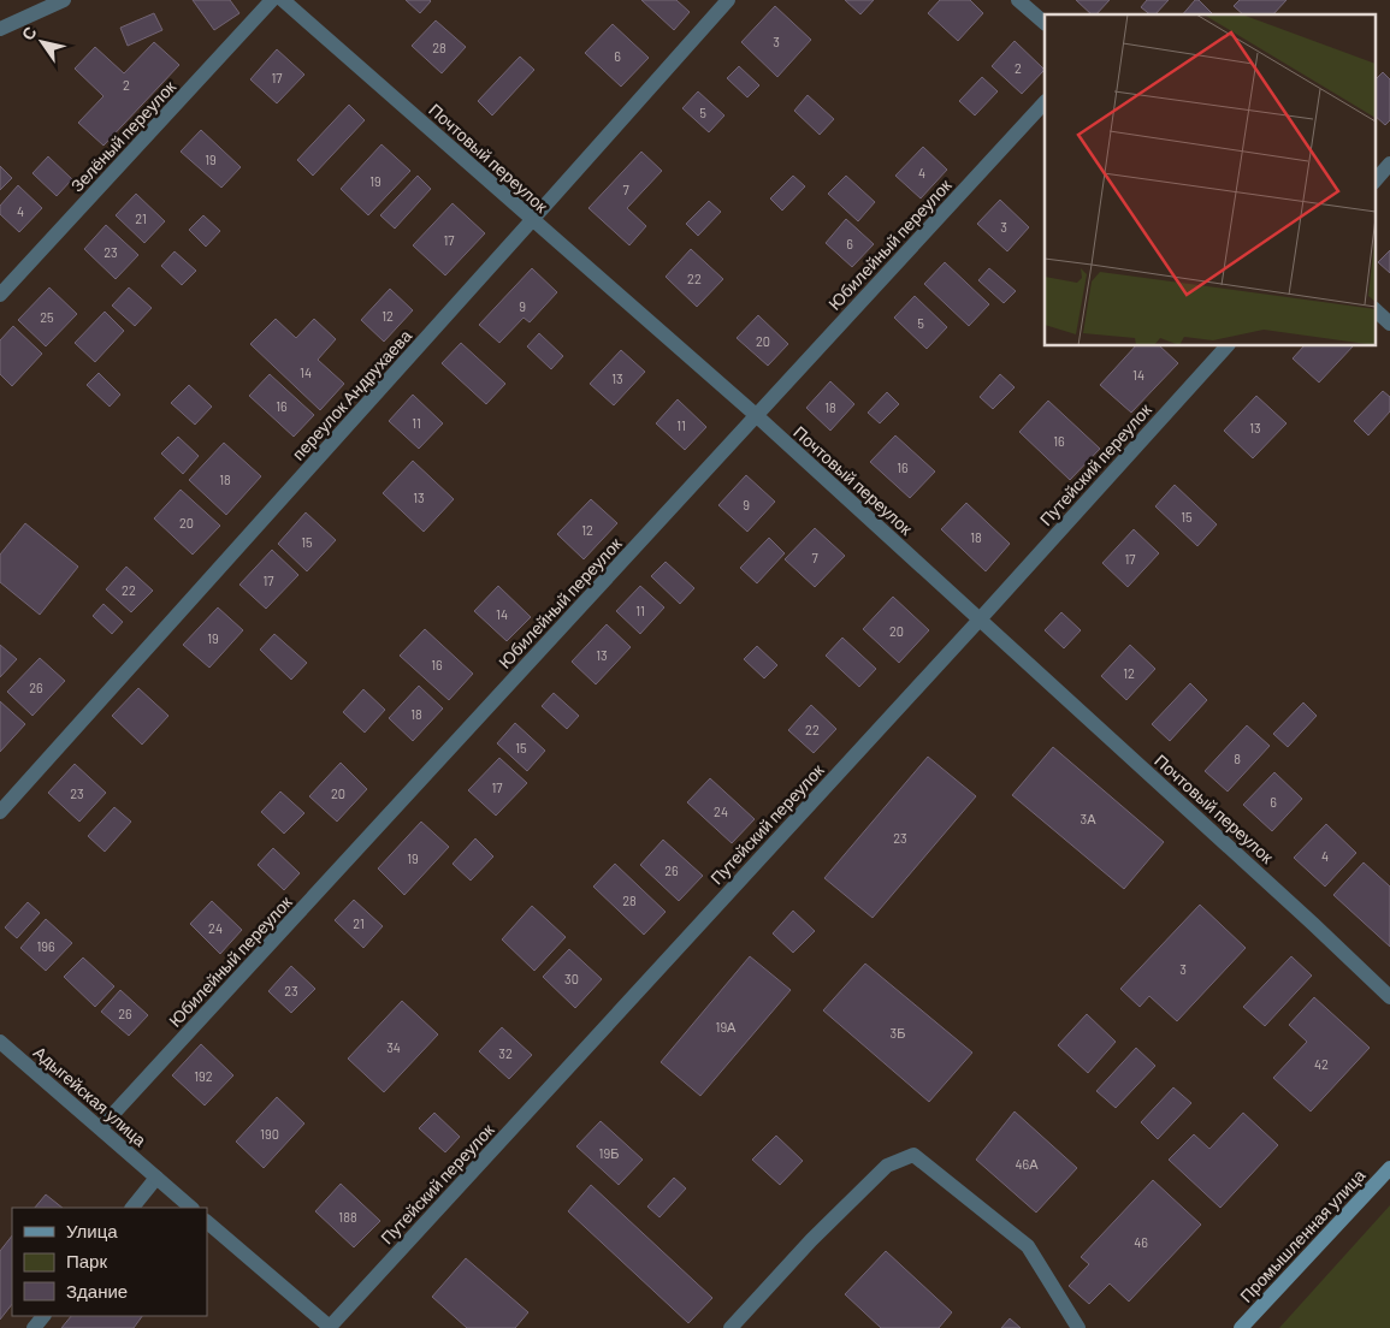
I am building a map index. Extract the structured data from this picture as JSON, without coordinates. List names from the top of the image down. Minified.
{"streets":{"main road":["Промышленная улица"],"street":["Зелёный переулок","Почтовый переулок","Юбилейный переулок","переулок Андрухаева","Путейский переулок","Адыгейская улица"]},"crossings":[["Почтовый переулок","Юбилейный переулок"],["Почтовый переулок","переулок Андрухаева"],["Почтовый переулок","Путейский переулок"],["Юбилейный переулок","Адыгейская улица"]],"house_numbers":["3","28","6","2","17","2","5","19","4","19","7","4","21","3","17","6","23","22","9","12","25","5","20","14","14","13","16","18","11","11","13","16","16","18","13","9","15","20","12","18","15","7","17","17","22","11","14","20","19","13","16","12","26","18","22","15","8","17","23","20","6","24","3А","23","4","19","26","28","21","24","196","3","30","23","26","19А","3Б","34","32","42","192","190","19Б","46А","188","46"],"legend":["Улица","Парк","Здание"],"north":"top left"}
